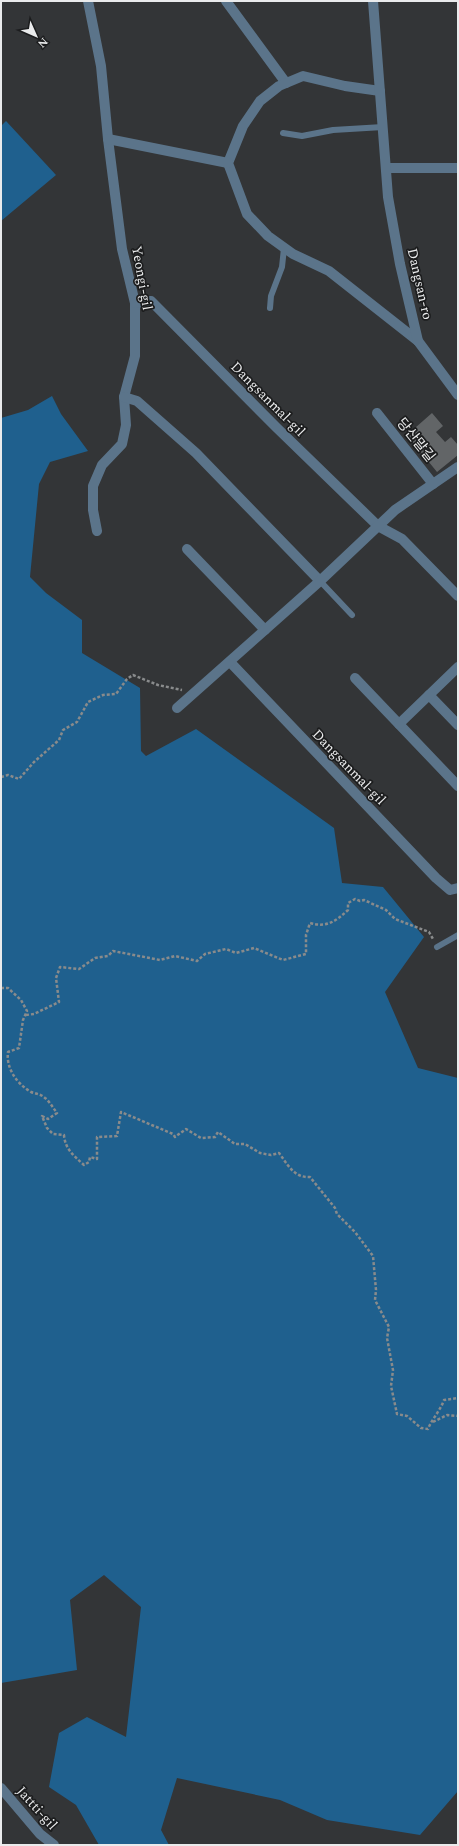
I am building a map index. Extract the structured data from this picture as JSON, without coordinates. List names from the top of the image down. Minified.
{"streets":{"street":["Yeongi-gil","Dangsan-ro","Dangsanmal-gil","당산말길","Jattti-gil"]},"crossings":[["Yeongi-gil","Dangsanmal-gil"]],"north":"bottom right"}
